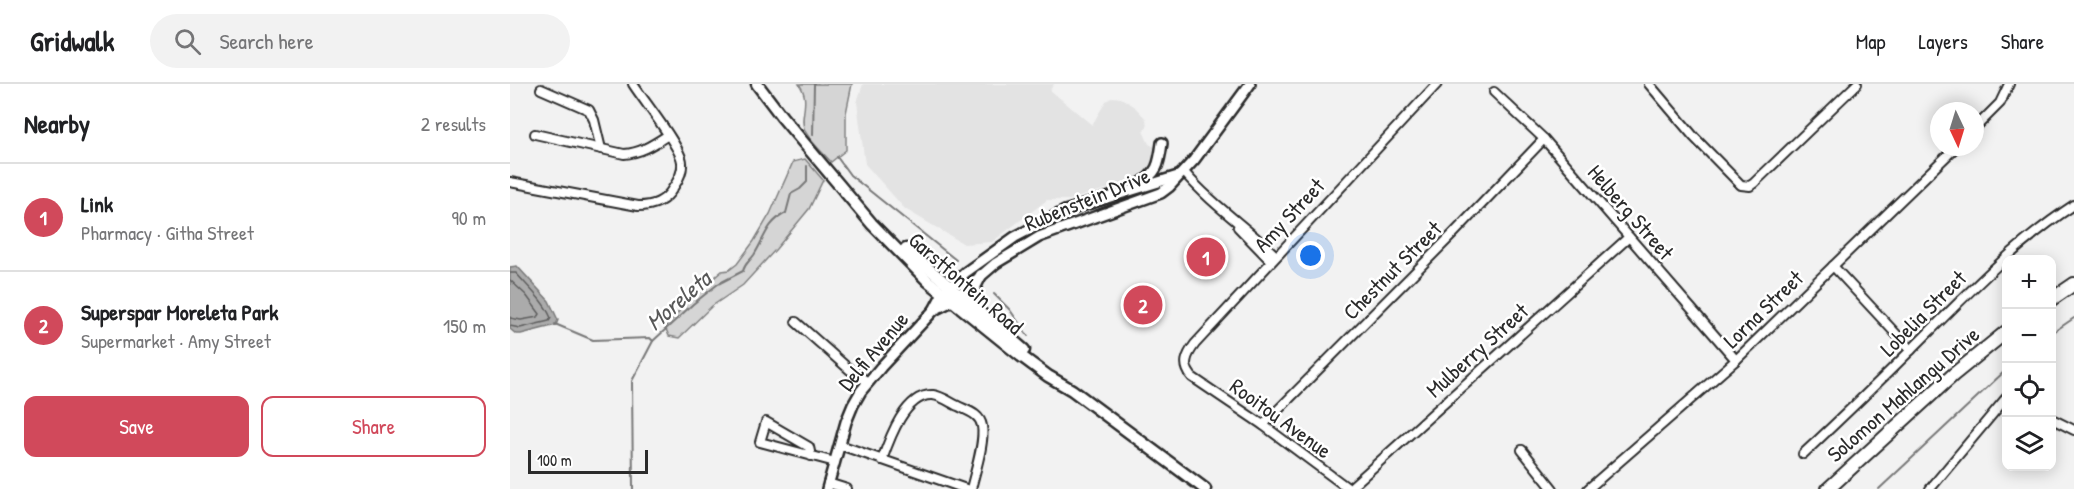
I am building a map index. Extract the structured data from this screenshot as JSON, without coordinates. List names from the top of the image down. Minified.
{"streets":{"main road":["Garstfontein Road","Solomon Mahlangu Drive"],"street":["Rubenstein Drive","Helberg Street","Amy Street","Chestnut Street","Lorna Street","Lobelia Street","Mulberry Street","Delfi Avenue","Rooitou Avenue"]},"crossings":[["Rubenstein Drive","Garstfontein Road"],["Rubenstein Drive","Delfi Avenue"],["Helberg Street","Chestnut Street"],["Helberg Street","Lorna Street"],["Helberg Street","Mulberry Street"],["Amy Street","Rooitou Avenue"],["Chestnut Street","Rooitou Avenue"],["Garstfontein Road","Delfi Avenue"],["Mulberry Street","Rooitou Avenue"]],"water":["Moreleta"],"scale_bar":"100 m","north":"bottom","page":{"header":"Gridwalk","search":"Search here","nav":["Map","Layers","Share"],"heading":["Nearby","2 results"],"list":[{"mark":"1","name":"Link","note":"Pharmacy · Githa Street","value":"90 m"},{"mark":"2","name":"Superspar Moreleta Park","note":"Supermarket · Amy Street","value":"150 m"}],"pins":["1","2"],"map_buttons":["+","−"],"buttons":["Save","Share"],"scale":"100 m"}}
